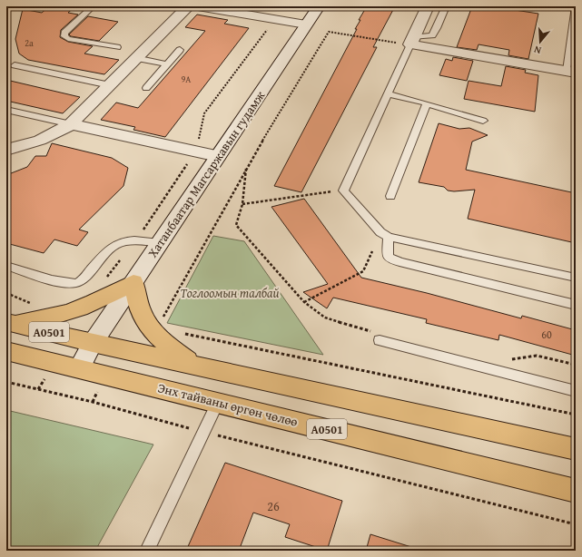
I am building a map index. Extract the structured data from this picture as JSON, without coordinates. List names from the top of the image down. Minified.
{"streets":{"highway":["A0501","Энх тайваны өргөн чөлөө"],"street":["Хатанбаатар Магсаржавын гудамж"]},"crossings":[["Хатанбаатар Магсаржавын гудамж","A0501"],["Хатанбаатар Магсаржавын гудамж","Энх тайваны өргөн чөлөө"]],"parks":["Тоглоомын талбай"],"house_numbers":["2а","9A","60","26"],"north":"bottom"}
